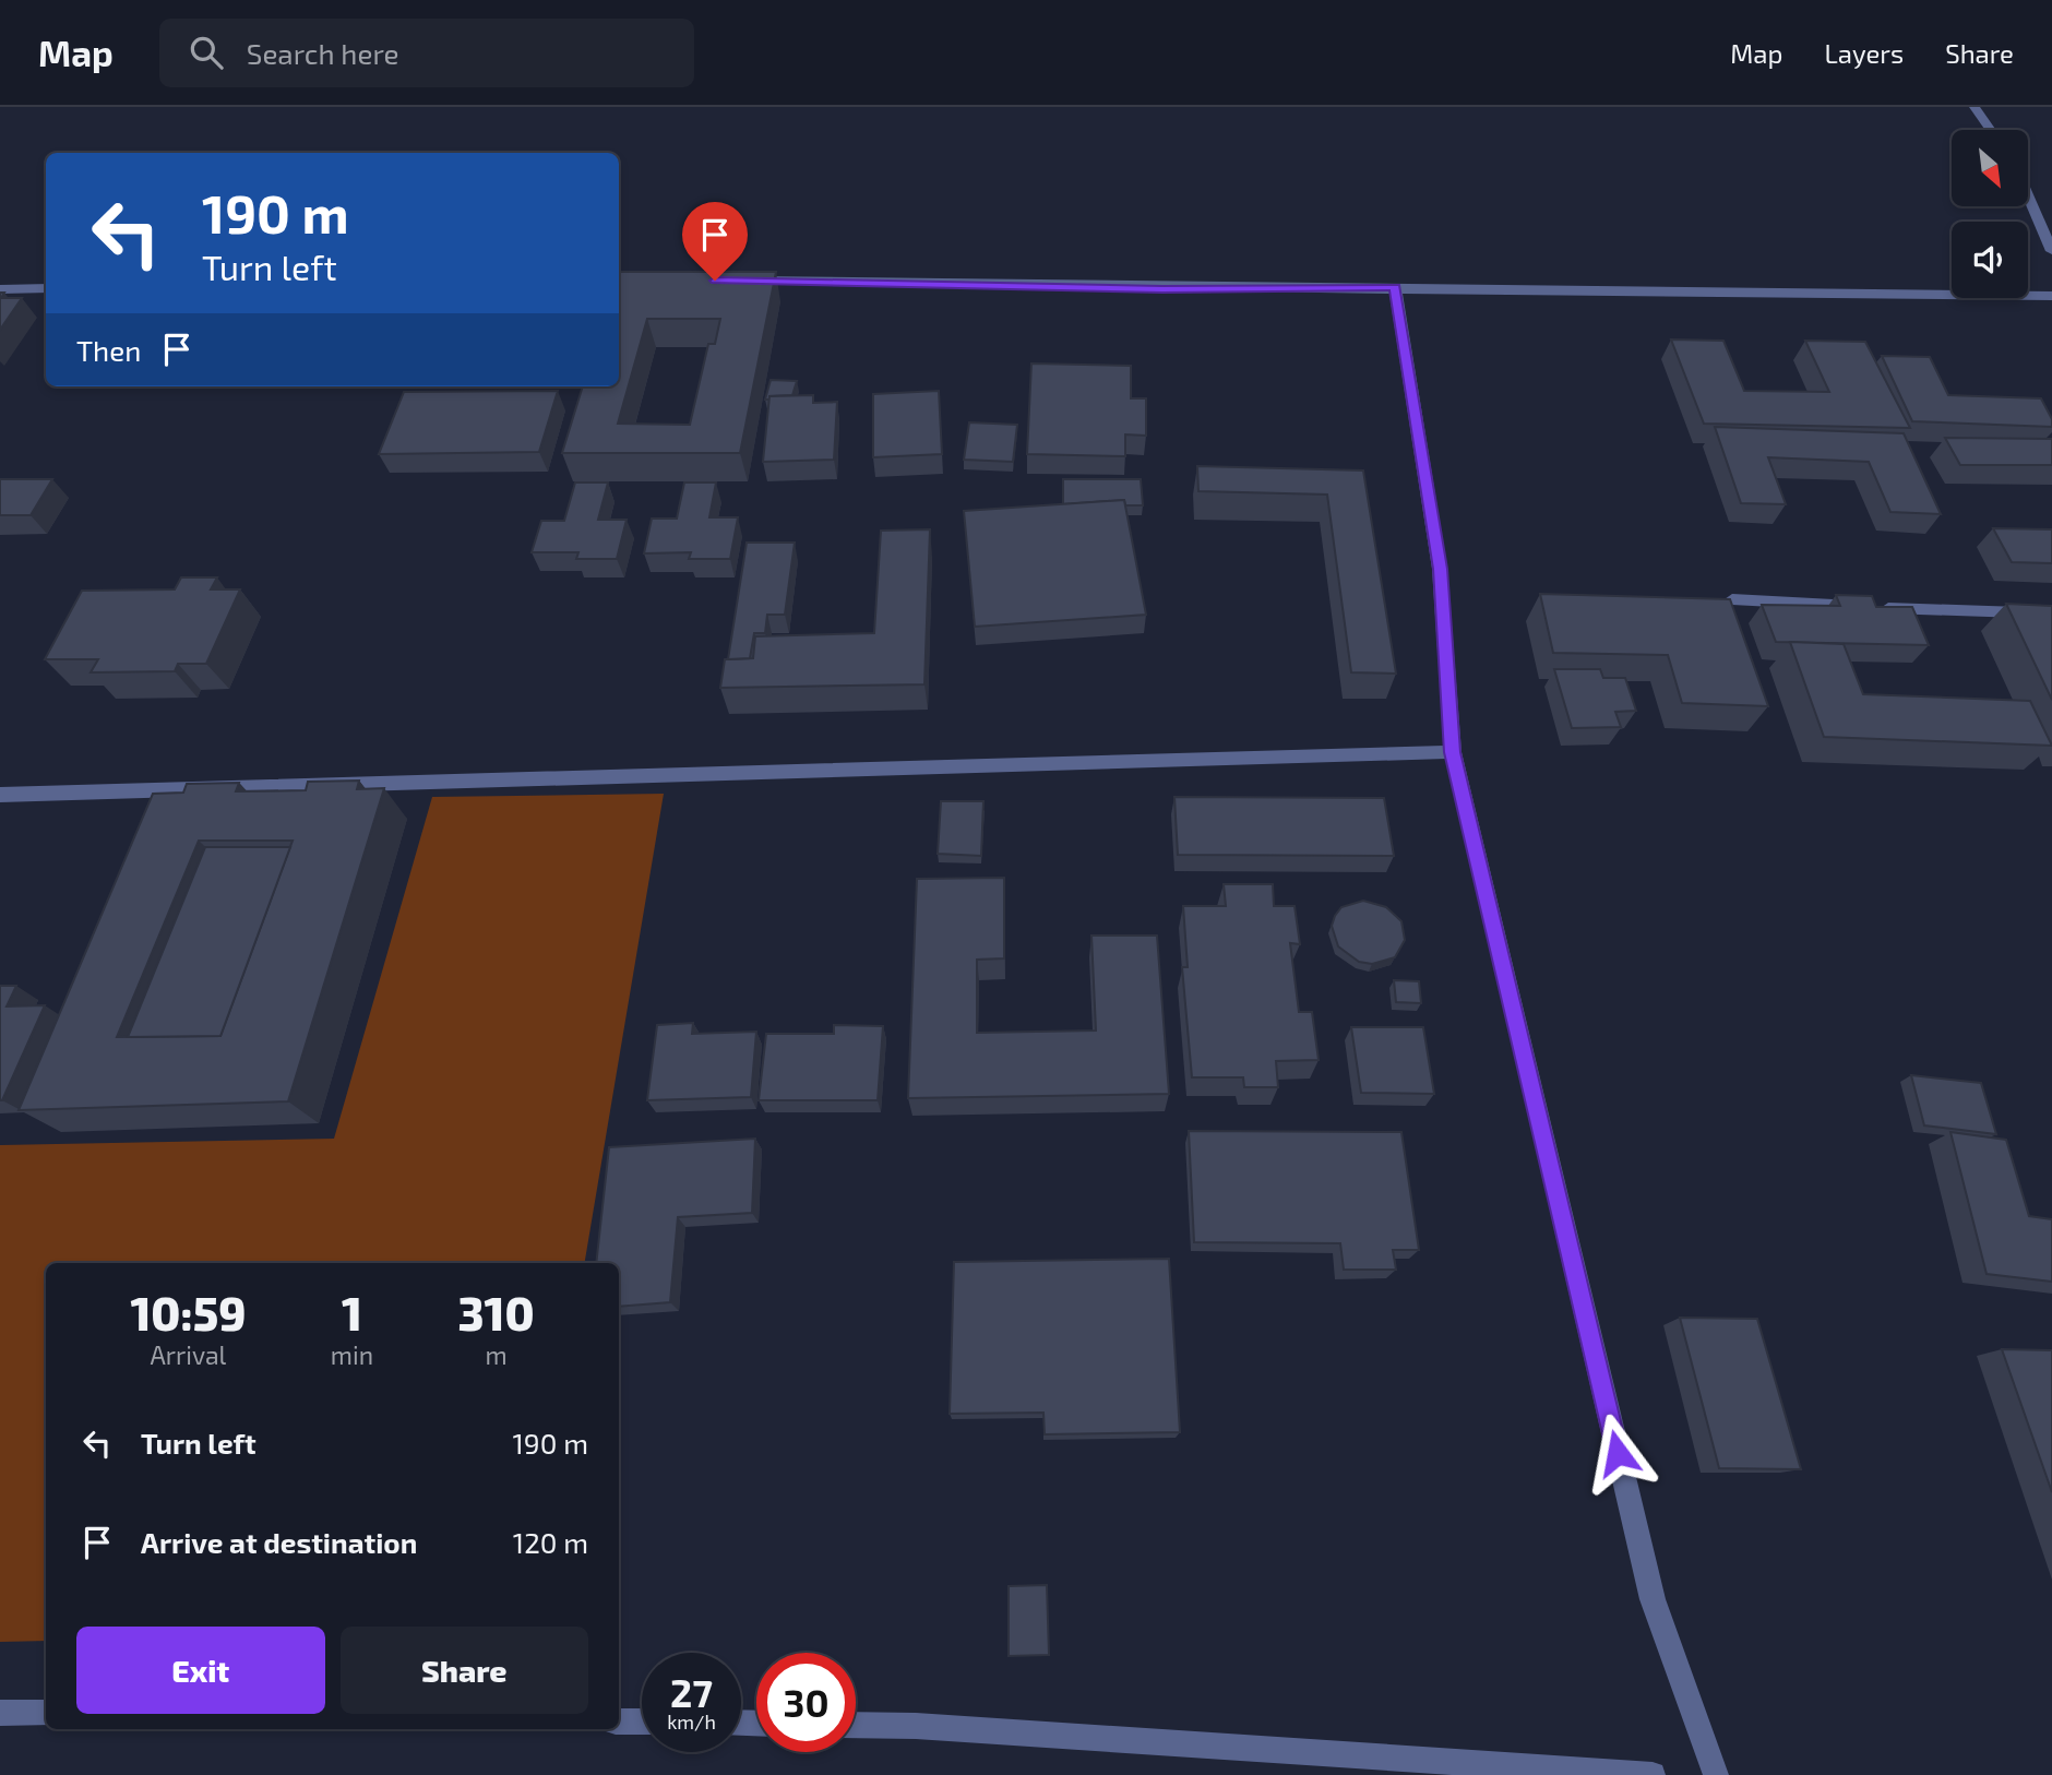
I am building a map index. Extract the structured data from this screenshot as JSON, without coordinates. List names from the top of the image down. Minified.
{"north":"bottom right","page":{"header":"Map","search":"Search here","nav":["Map","Layers","Share"],"turn":["190 m","Turn left"],"then":"Then","eta":["10:59","Arrival","1","min","310","m"],"list":[{"name":"Turn left","value":"190 m"},{"name":"Arrive at destination","value":"120 m"}],"buttons":["Exit","Share"],"speed":"27 km/h","limit":"30"}}
